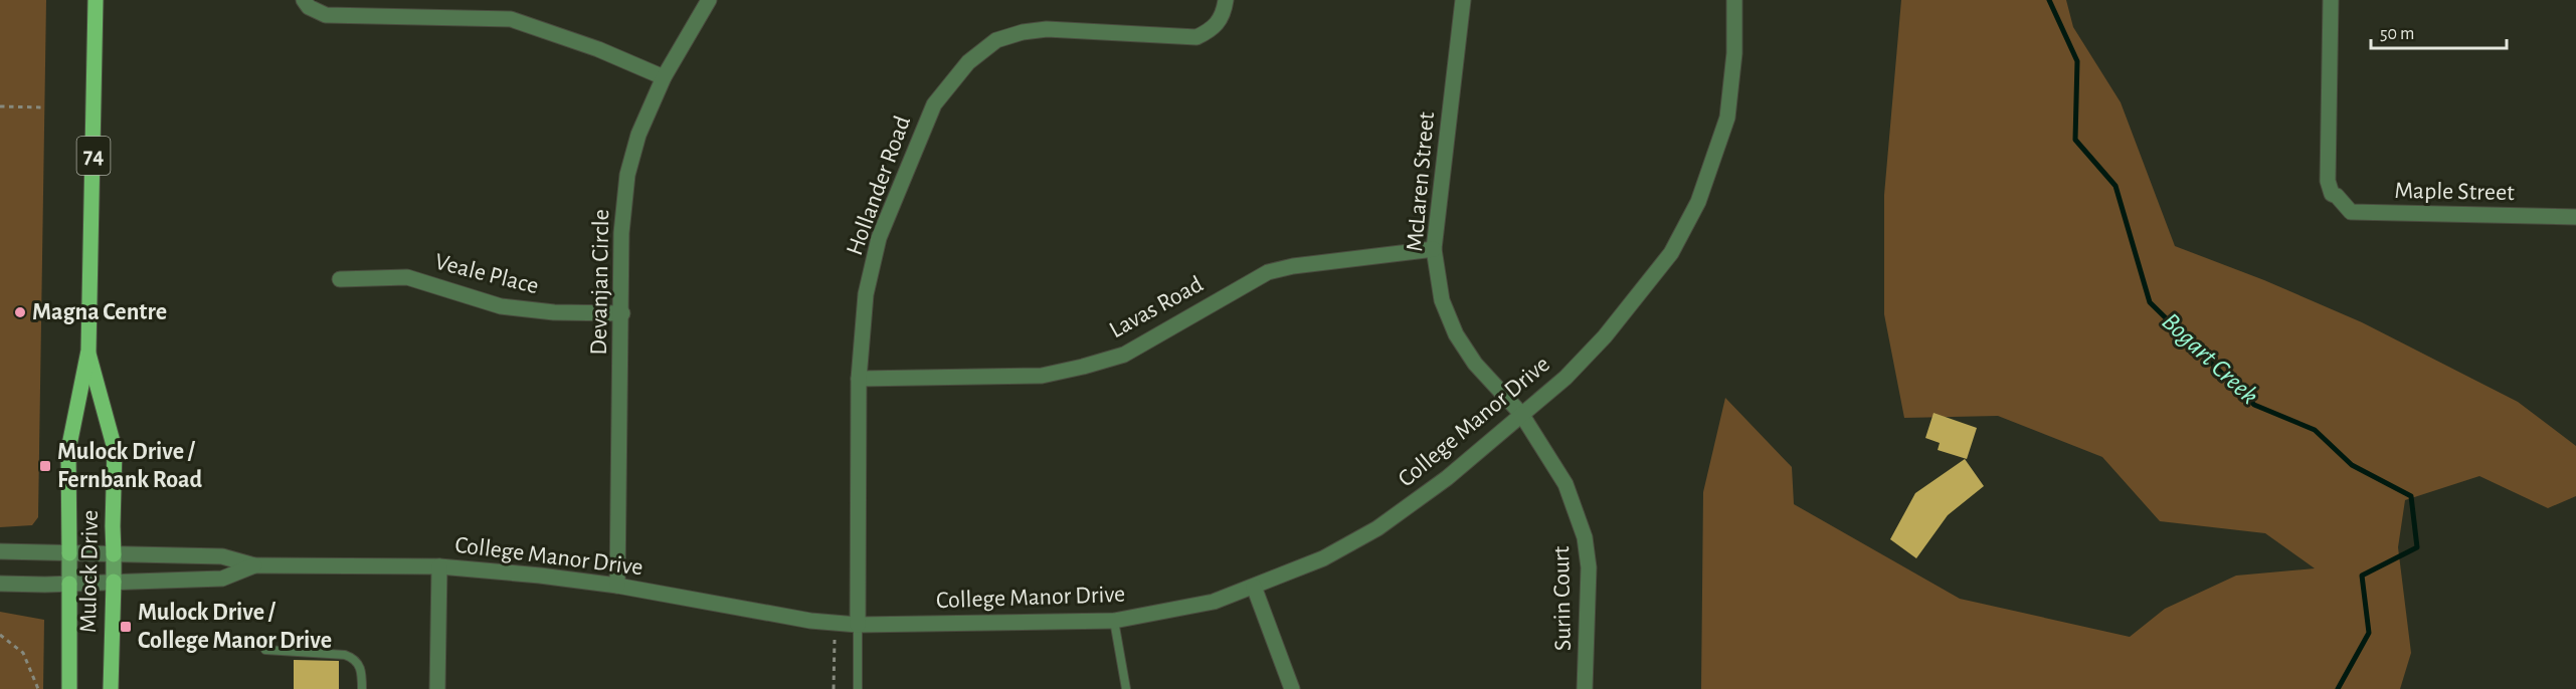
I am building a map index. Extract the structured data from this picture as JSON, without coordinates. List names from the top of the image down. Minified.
{"streets":{"main road":["74","Mulock Drive"],"street":["McLaren Street","Hollander Road","Maple Street","Veale Place","Devanjan Circle","Lavas Road","College Manor Drive","Surin Court"]},"crossings":[["McLaren Street","Lavas Road"],["McLaren Street","College Manor Drive"],["McLaren Street","Surin Court"],["Hollander Road","Lavas Road"],["Hollander Road","College Manor Drive"],["Veale Place","Devanjan Circle"],["Devanjan Circle","College Manor Drive"],["College Manor Drive","Mulock Drive"],["College Manor Drive","Surin Court"]],"water":["Bogart Creek"],"places":{"other":["Magna Centre"],"transit":["Mulock Drive / Fernbank Road","Mulock Drive / College Manor Drive"]},"scale_bar":"50 m"}
